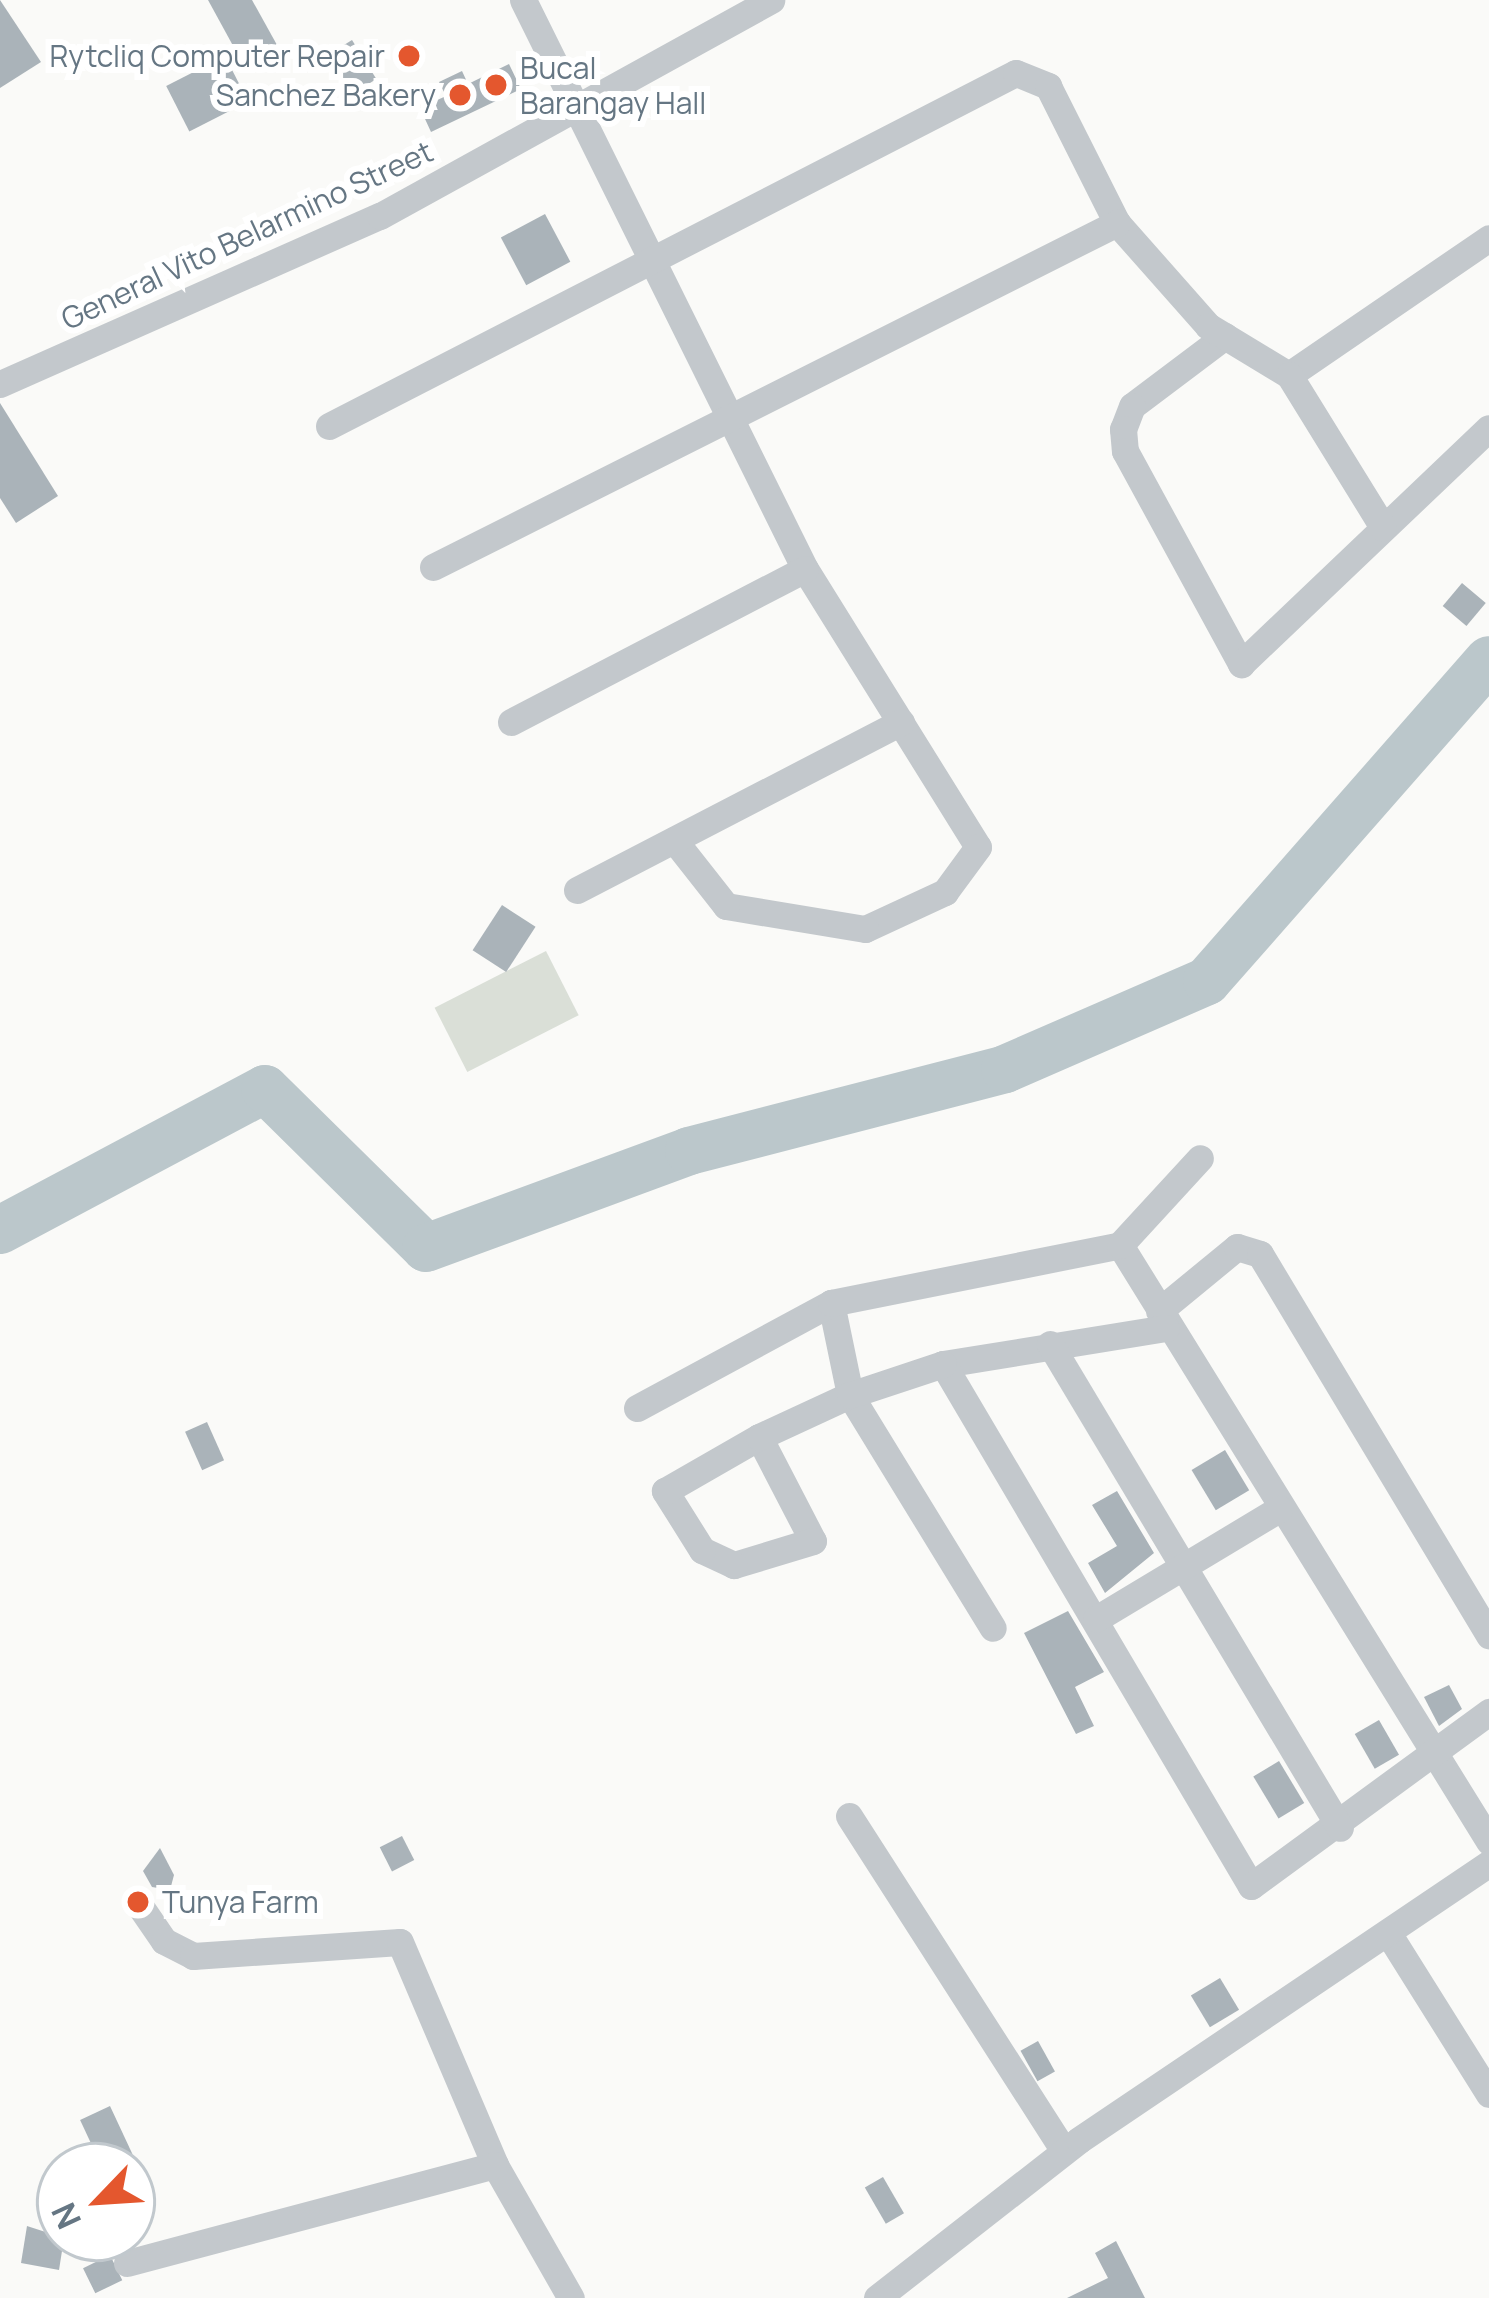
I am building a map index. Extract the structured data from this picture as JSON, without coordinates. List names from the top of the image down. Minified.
{"streets":{"street":["General Vito Belarmino Street"]},"places":["Rytcliq Computer Repair","Bucal Barangay Hall","Sanchez Bakery","Tunya Farm"],"north":"bottom left"}
